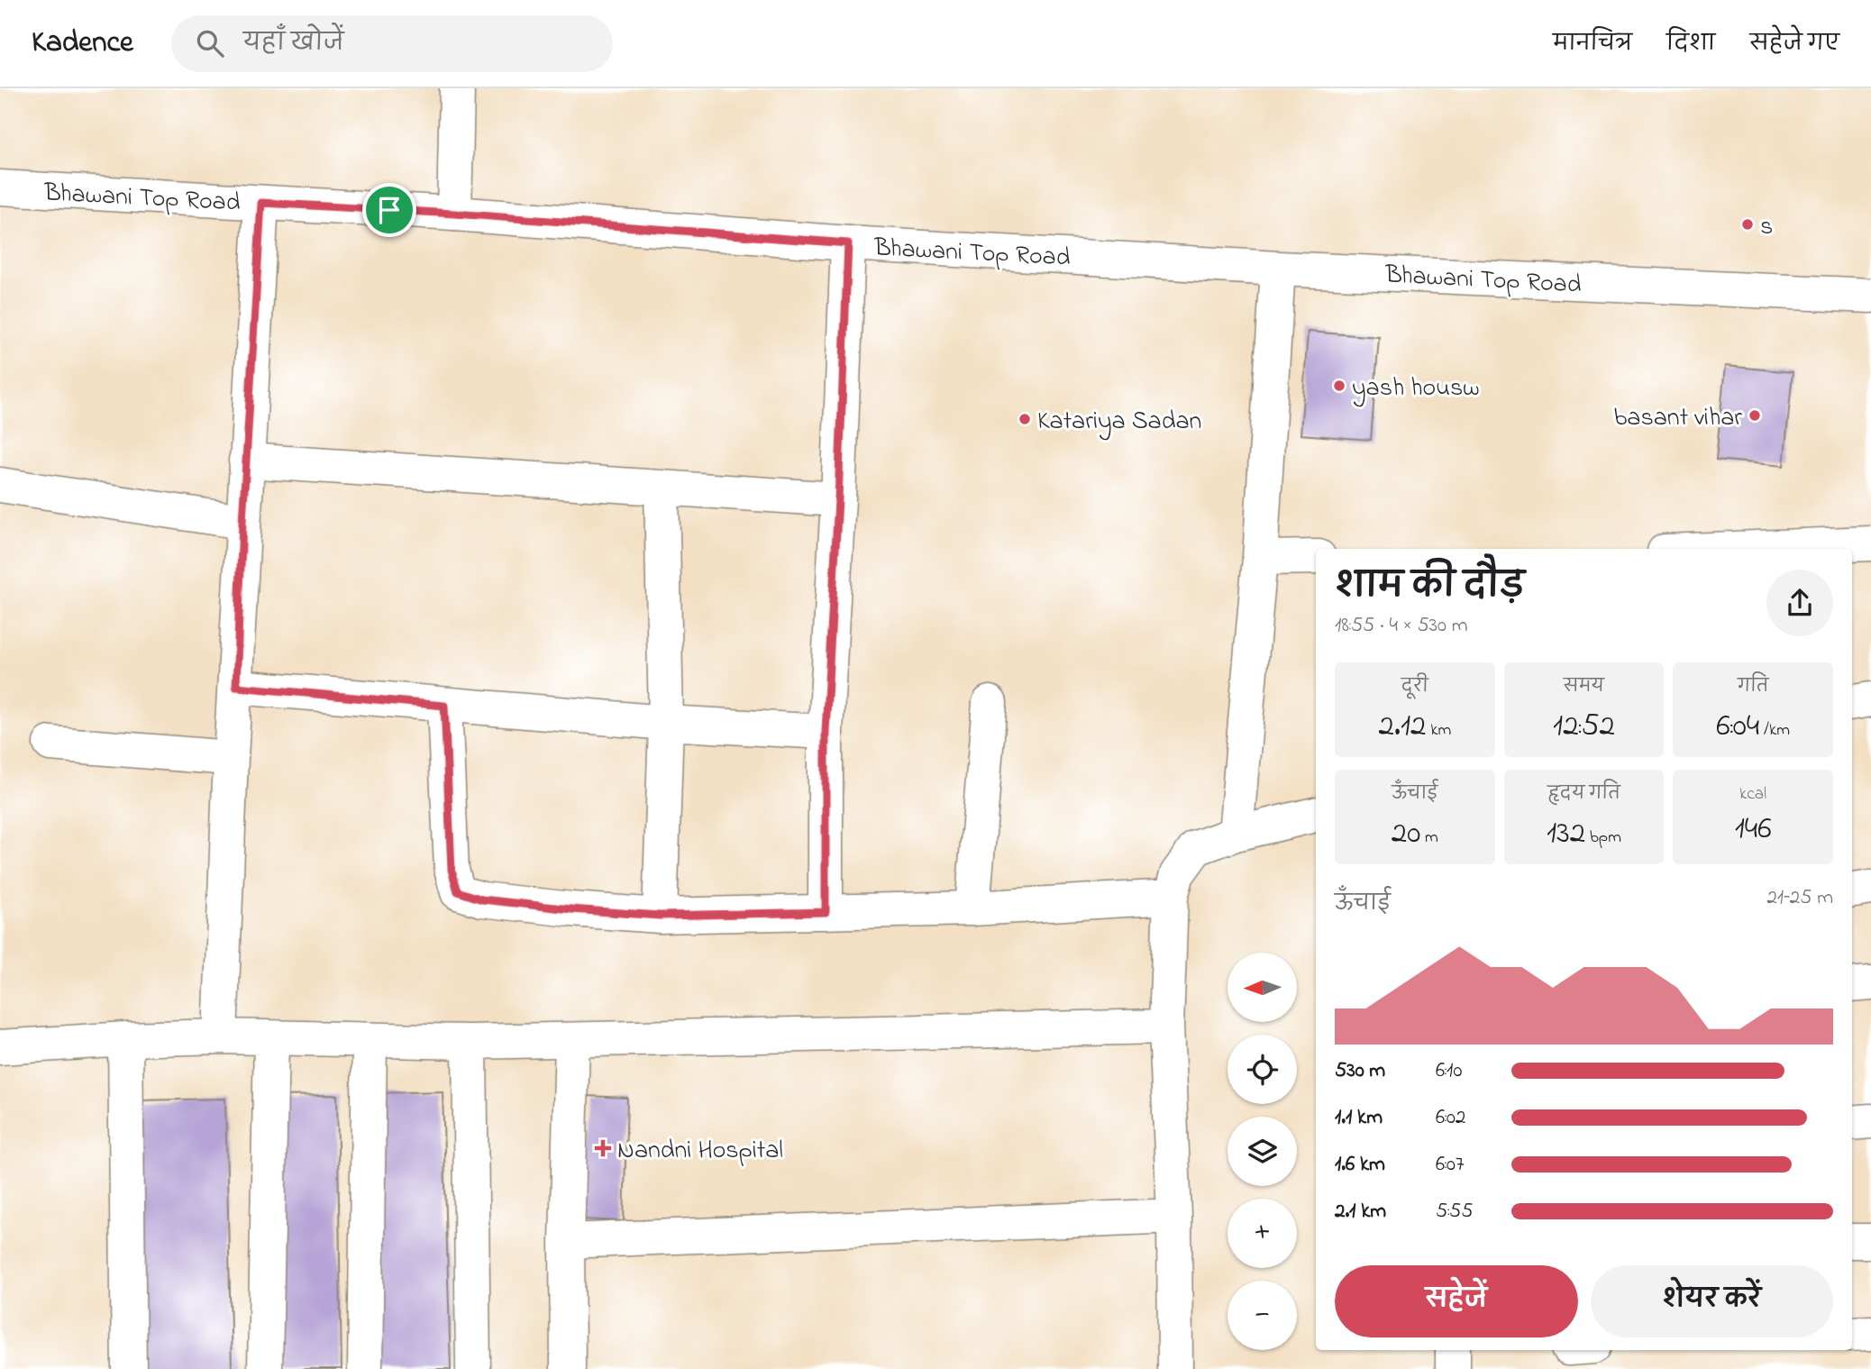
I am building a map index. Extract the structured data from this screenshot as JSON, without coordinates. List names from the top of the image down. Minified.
{"streets":{"street":["Bhawani Top Road"]},"places":{"other":["s","yash housw","basant vihar","Katariya Sadan"],"health":["Nandni Hospital"]},"north":"left","page":{"header":"Kadence","search":"यहाँ खोजें","nav":["मानचित्र","दिशा","सहेजे गए"],"heading":["शाम की दौड़","18:55 · 4 × 530 m"],"stats":[["दूरी","2.12 km"],["समय","12:52"],["गति","6:04 /km"],["ऊँचाई","20 m"],["हृदय गति","132 bpm"],["kcal","146"]],"chart":["ऊँचाई","21–25 m"],"map_buttons":["+","−"],"list":[{"name":"530 m","note":"6:10"},{"name":"1.1 km","note":"6:02"},{"name":"1.6 km","note":"6:07"},{"name":"2.1 km","note":"5:55"}],"buttons":["सहेजें","शेयर करें"]}}
